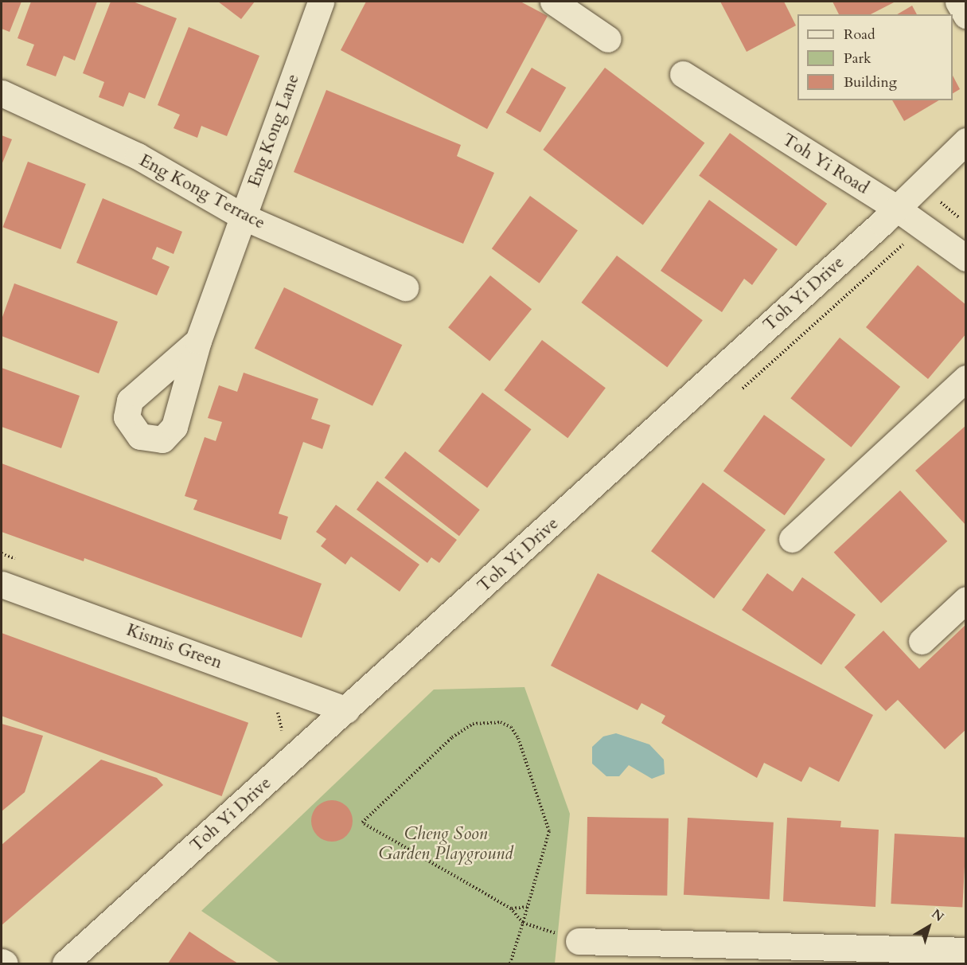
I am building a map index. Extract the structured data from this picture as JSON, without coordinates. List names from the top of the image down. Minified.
{"streets":{"street":["Eng Kong Lane","Toh Yi Road","Eng Kong Terrace","Toh Yi Drive","Kismis Green"]},"crossings":[["Eng Kong Lane","Eng Kong Terrace"],["Toh Yi Road","Toh Yi Drive"],["Toh Yi Drive","Kismis Green"]],"parks":["Cheng Soon Garden Playground"],"legend":["Road","Park","Building"],"north":"top right"}
